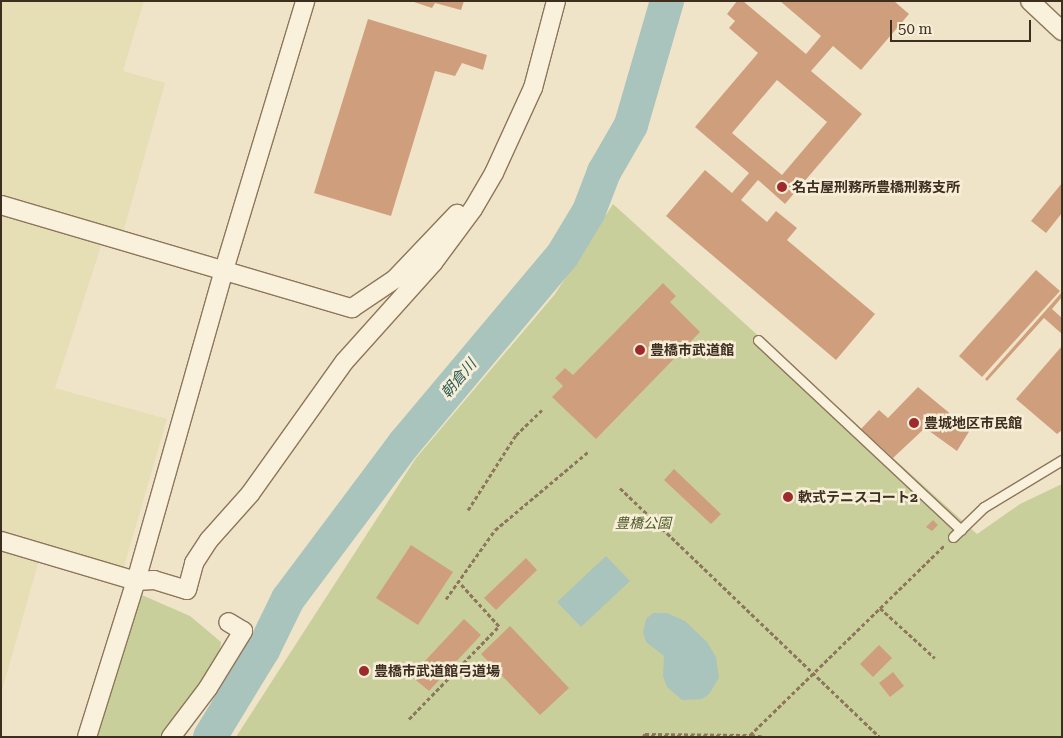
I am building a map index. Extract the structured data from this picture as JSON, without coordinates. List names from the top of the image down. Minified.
{"water":["朝倉川"],"parks":["豊橋公園"],"places":["名古屋刑務所豊橋刑務支所","豊橋市武道館","豊城地区市民館","軟式テニスコート2","豊橋市武道館弓道場"],"scale_bar":"50 m"}
